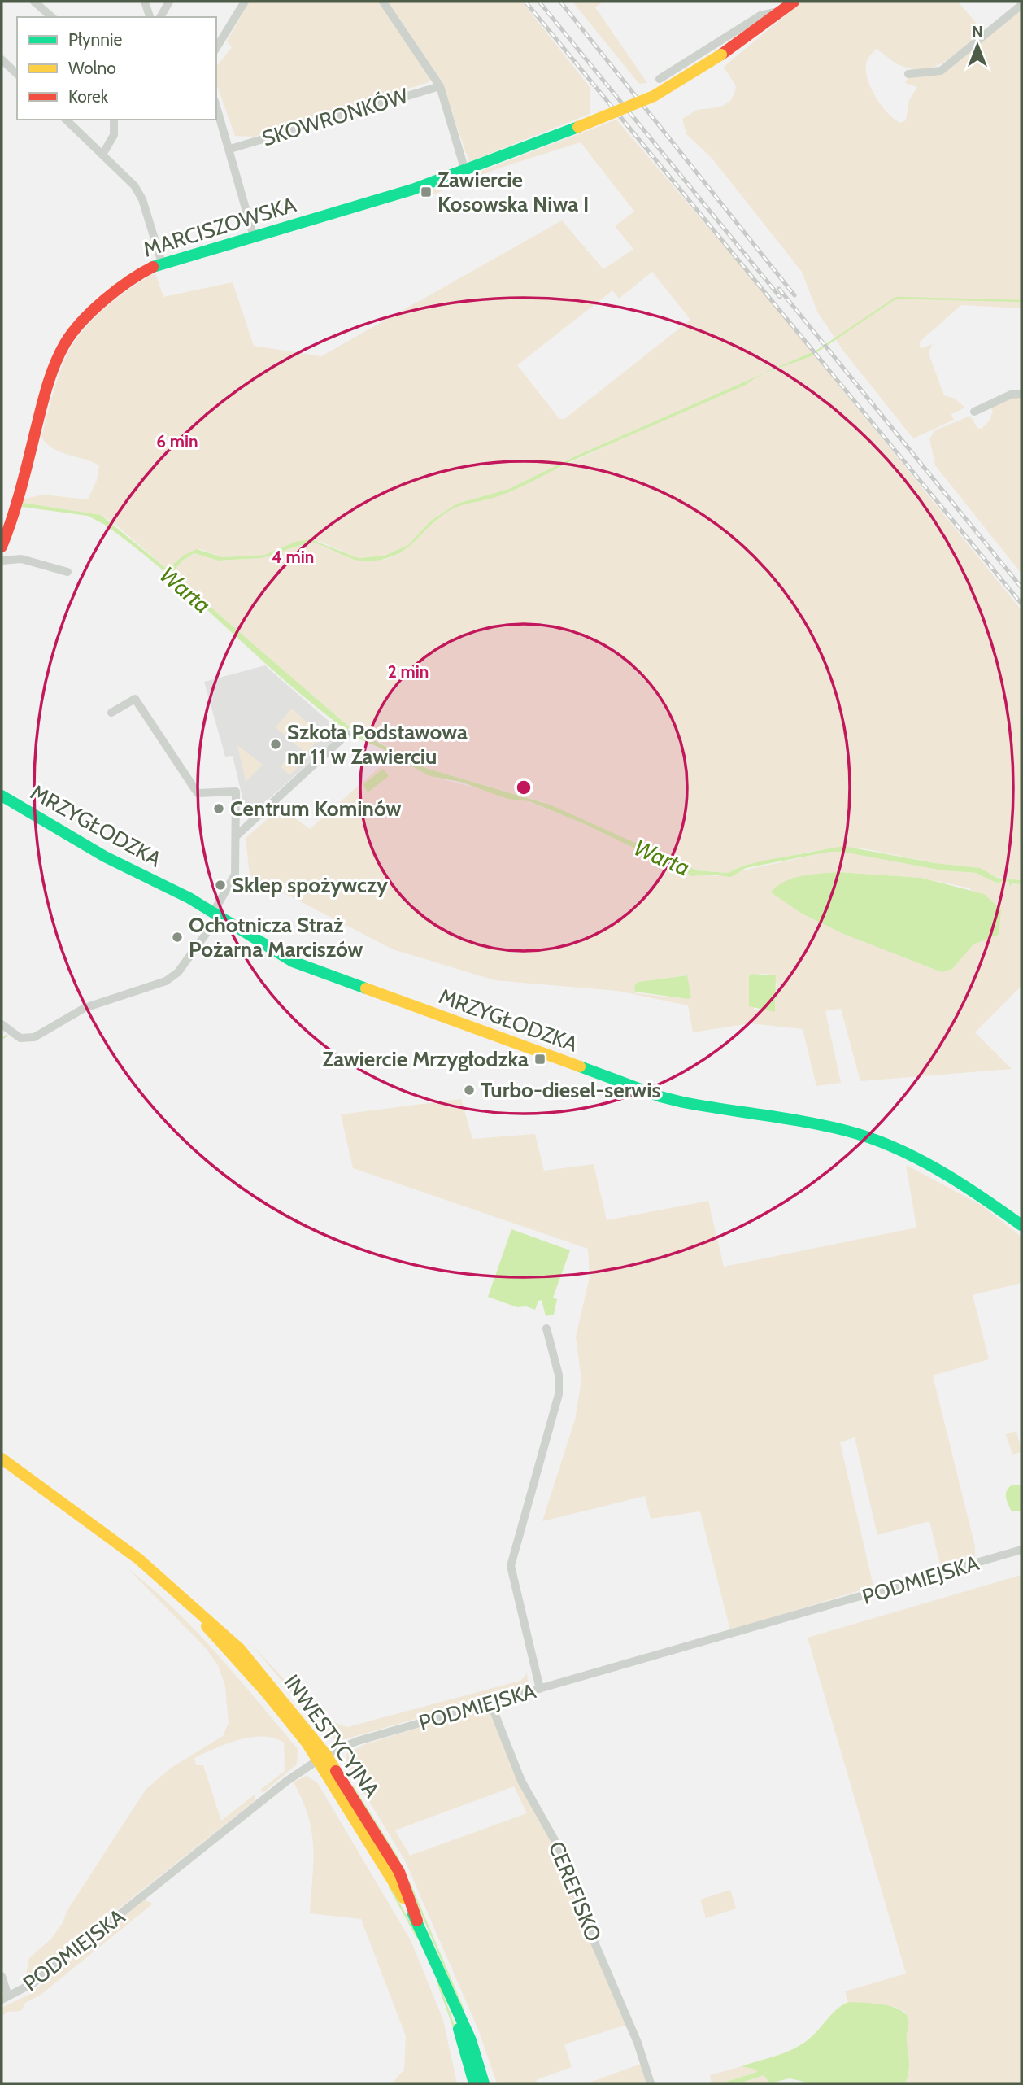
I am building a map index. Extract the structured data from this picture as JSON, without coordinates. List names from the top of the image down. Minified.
{"streets":{"street":["SKOWRONKÓW","MARCISZOWSKA","MRZYGŁODZKA","PODMIEJSKA","INWESTYCYJNA","CEREFISKO"]},"crossings":[["PODMIEJSKA","INWESTYCYJNA"],["PODMIEJSKA","CEREFISKO"]],"water":["Warta"],"places":{"transit":["Zawiercie Kosowska Niwa I","Zawiercie Mrzygłodzka"],"other":["Szkoła Podstawowa nr 11 w Zawierciu","Centrum Kominów","Sklep spożywczy","Ochotnicza Straż Pożarna Marciszów","Turbo-diesel-serwis"]},"legend":["Płynnie","Wolno","Korek"],"north":"top","rings":["6 min","4 min","2 min"]}
